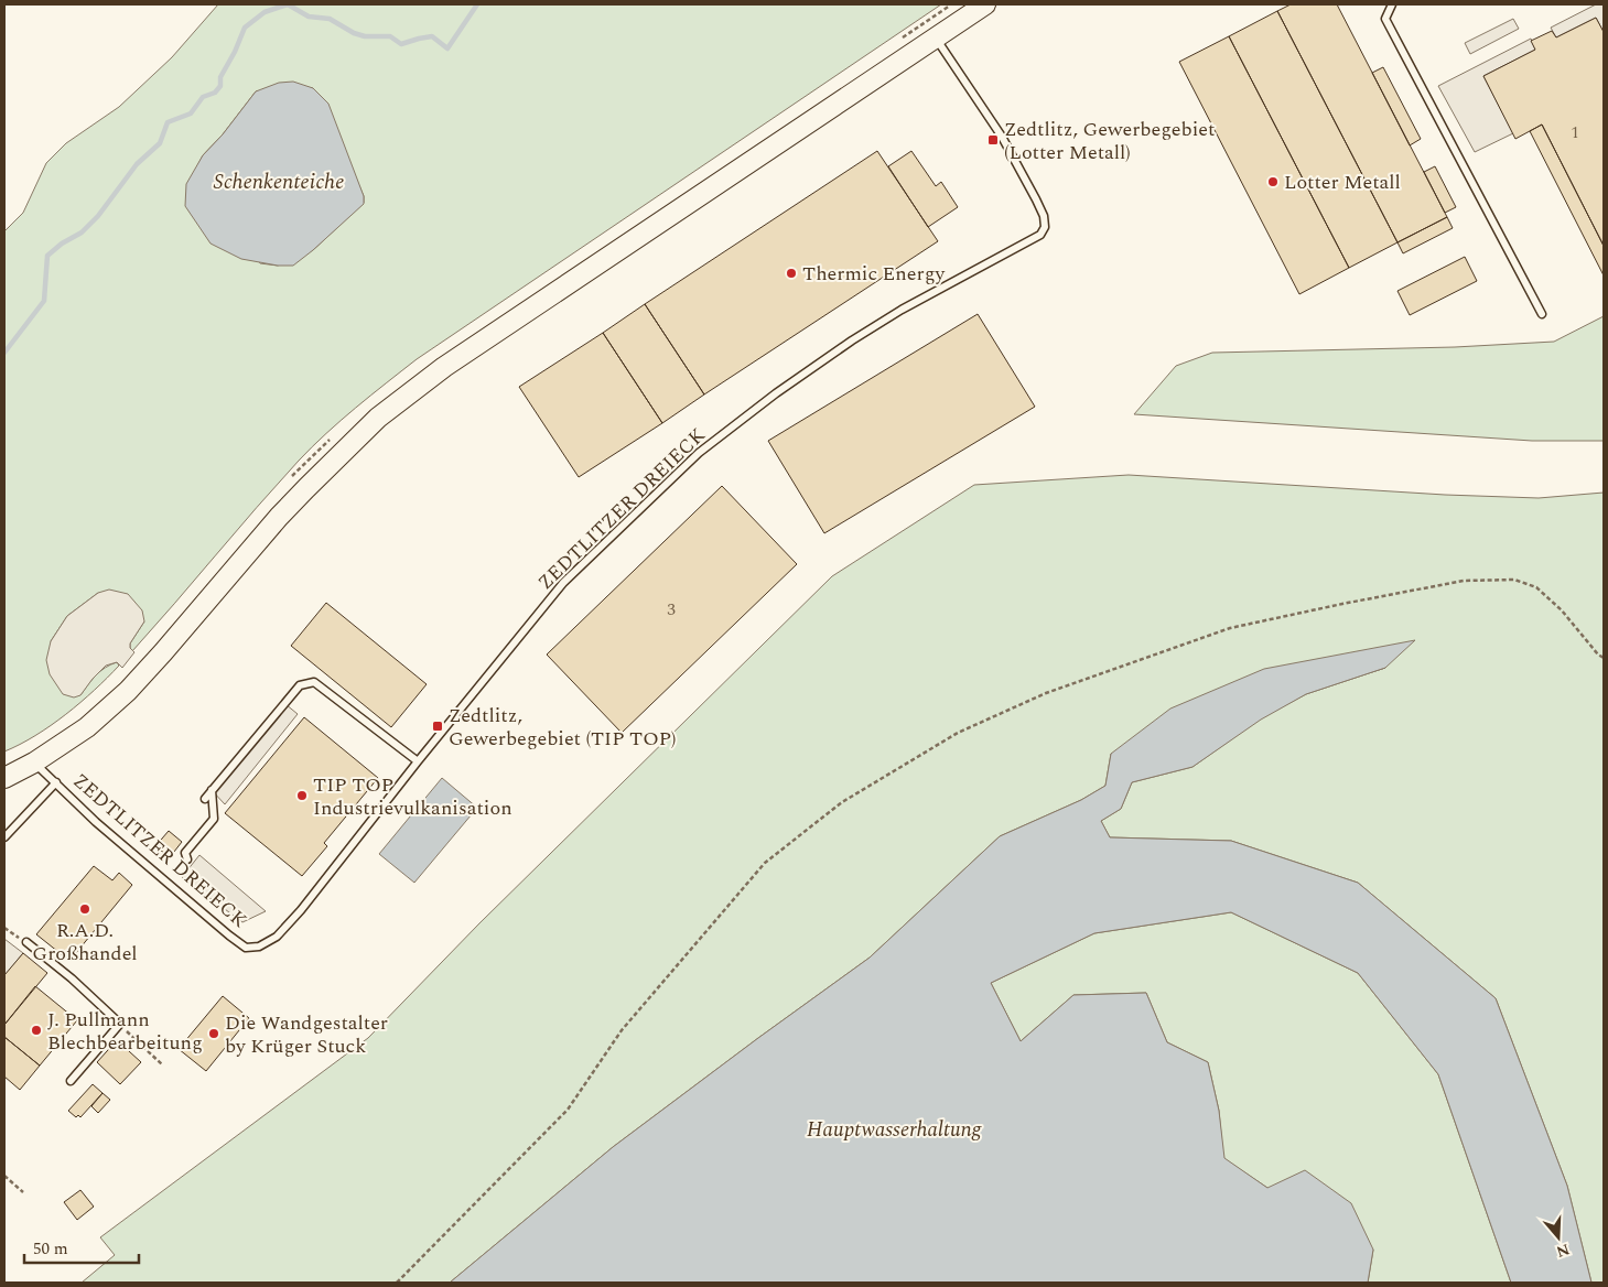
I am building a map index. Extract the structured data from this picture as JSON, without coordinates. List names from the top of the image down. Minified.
{"streets":{"lane":["ZEDTLITZER DREIECK"]},"water":["Schenkenteiche","Hauptwasserhaltung"],"places":{"transit":["Zedtlitz, Gewerbegebiet (Lotter Metall)","Zedtlitz, Gewerbegebiet (TIP TOP)"],"other":["Lotter Metall","Thermic Energy","TIP TOP Industrievulkanisation","R.A.D. Großhandel","J. Pullmann Blechbearbeitung","Die Wandgestalter by Krüger Stuck"]},"house_numbers":["1","3"],"scale_bar":"50 m","north":"bottom"}
